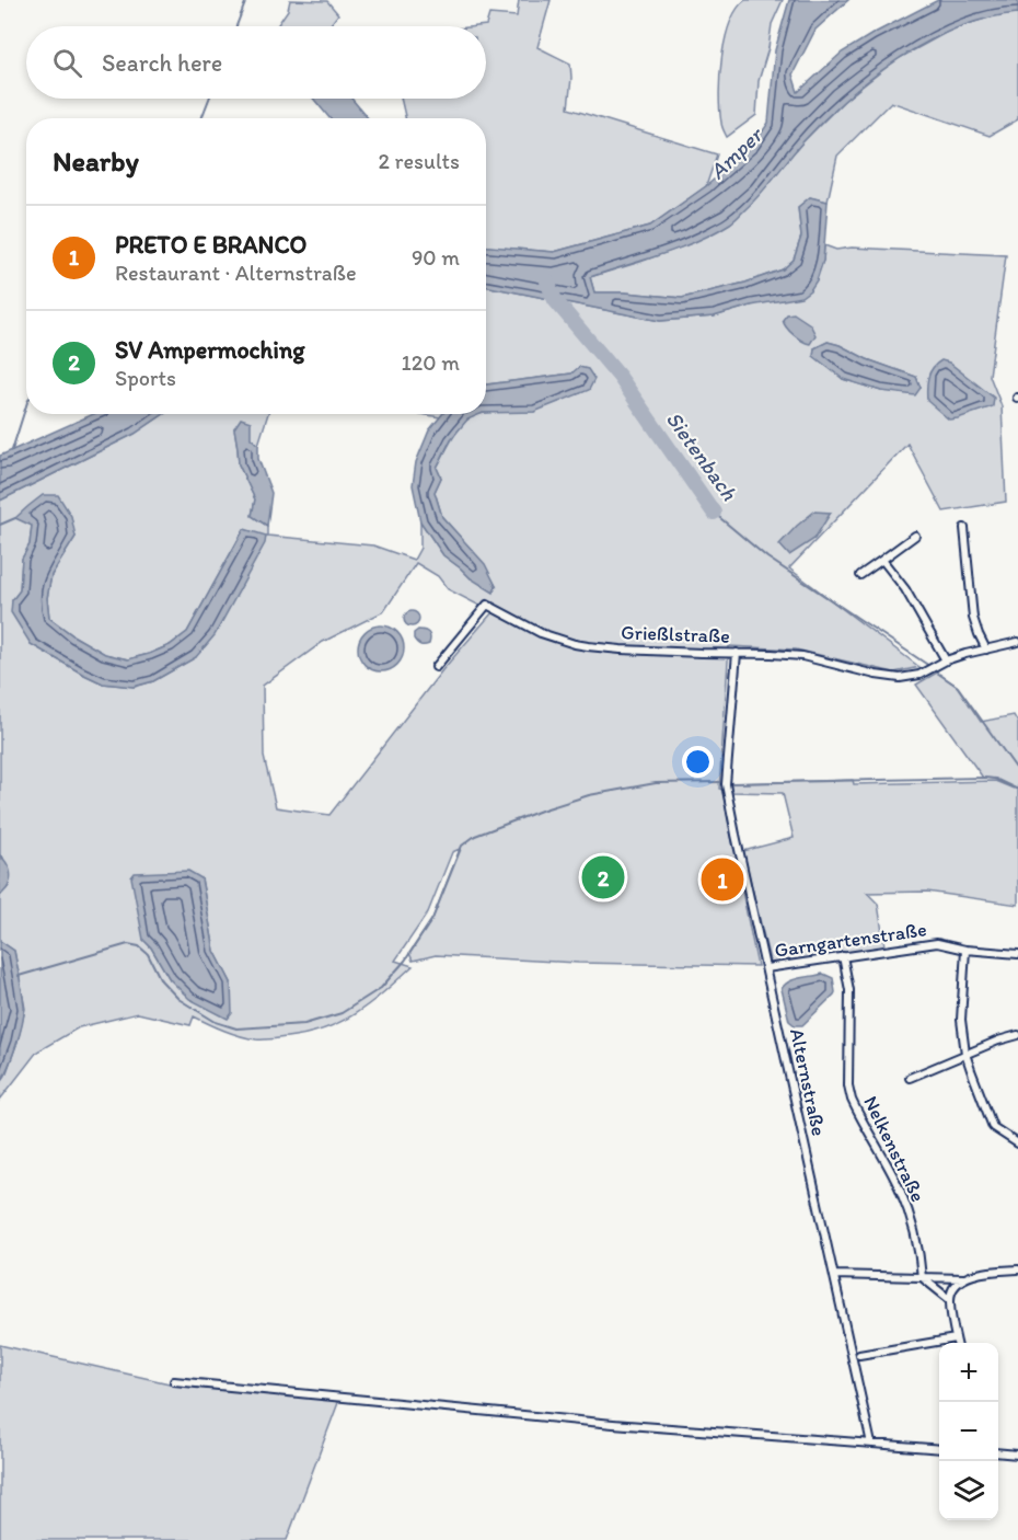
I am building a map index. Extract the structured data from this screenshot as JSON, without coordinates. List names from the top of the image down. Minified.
{"streets":{"street":["Grießlstraße","Garngartenstraße","Alternstraße","Nelkenstraße"]},"crossings":[["Grießlstraße","Alternstraße"],["Garngartenstraße","Alternstraße"],["Garngartenstraße","Nelkenstraße"]],"water":["Amper","Sietenbach"],"page":{"search":"Search here","heading":["Nearby","2 results"],"list":[{"mark":"1","name":"PRETO E BRANCO","note":"Restaurant · Alternstraße","value":"90 m"},{"mark":"2","name":"SV Ampermoching","note":"Sports","value":"120 m"}],"pins":["2","1"],"map_buttons":["+","−"]}}
